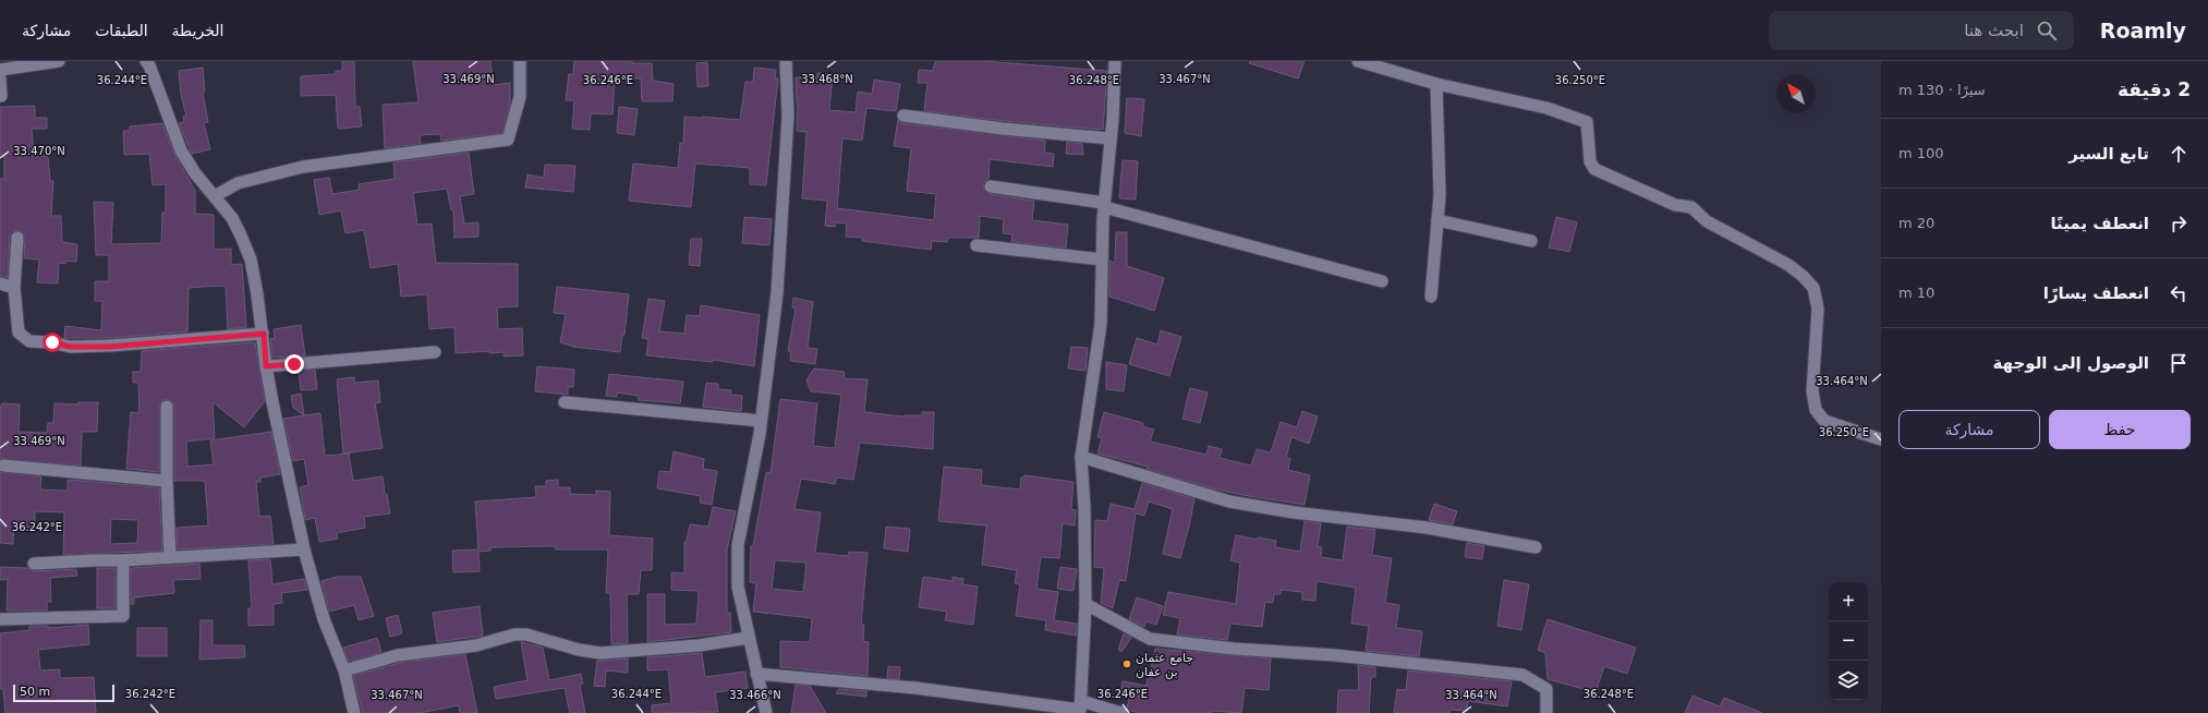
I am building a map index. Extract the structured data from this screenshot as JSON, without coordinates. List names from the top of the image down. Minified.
{"places":["جامع عثمان بن عفان"],"scale_bar":"50 m","north":"top left","page":{"header":"Roamly","search":"ابحث هنا","nav":["الخريطة","الطبقات","مشاركة"],"heading":["2 دقيقة","سيرًا · 130 m"],"list":[["تابع السير","100 m"],["انعطف يمينًا","20 m"],["انعطف يسارًا","10 m"],"الوصول إلى الوجهة"],"buttons":["حفظ","مشاركة"],"map_buttons":["+","−"],"scale":"50 m"},"coordinates":["33.469°N","33.468°N","33.467°N","36.246°E","36.248°E","36.244°E","36.250°E","33.470°N","33.464°N","36.242°E","33.466°N"]}
